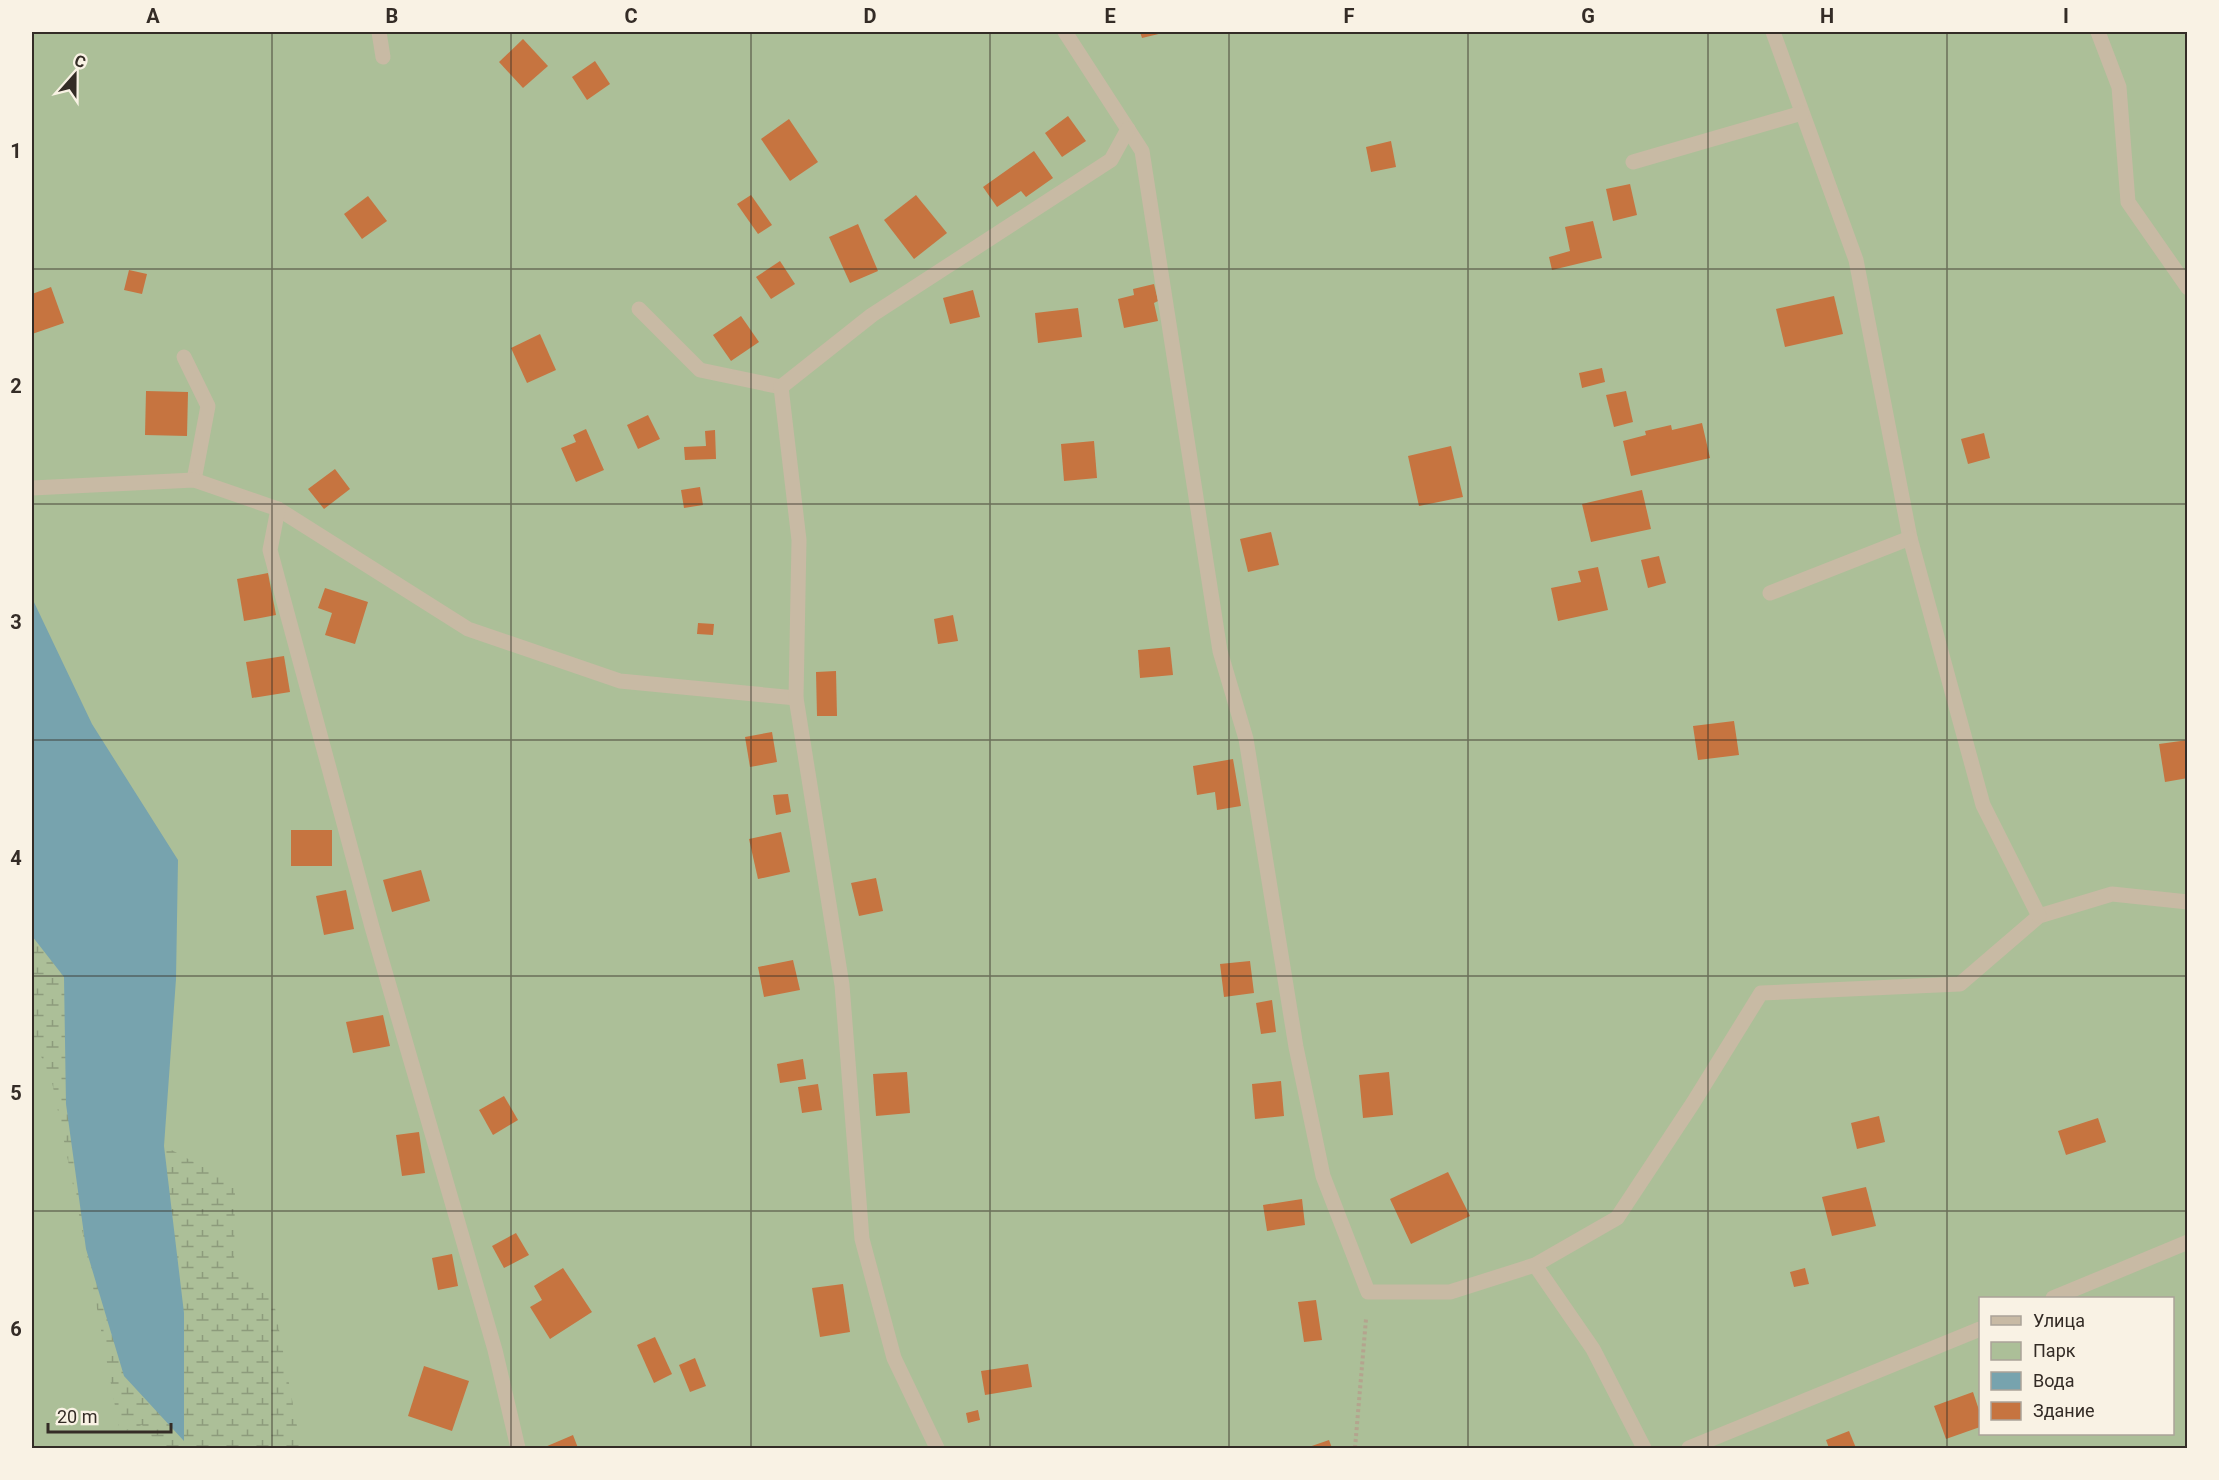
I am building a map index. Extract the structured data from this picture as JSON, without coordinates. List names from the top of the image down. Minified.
{"legend":["Улица","Парк","Вода","Здание"],"scale_bar":"20 m","north":"top","grid":{"columns":["A","B","C","D","E","F","G","H","I"],"rows":["1","2","3","4","5","6"]}}
